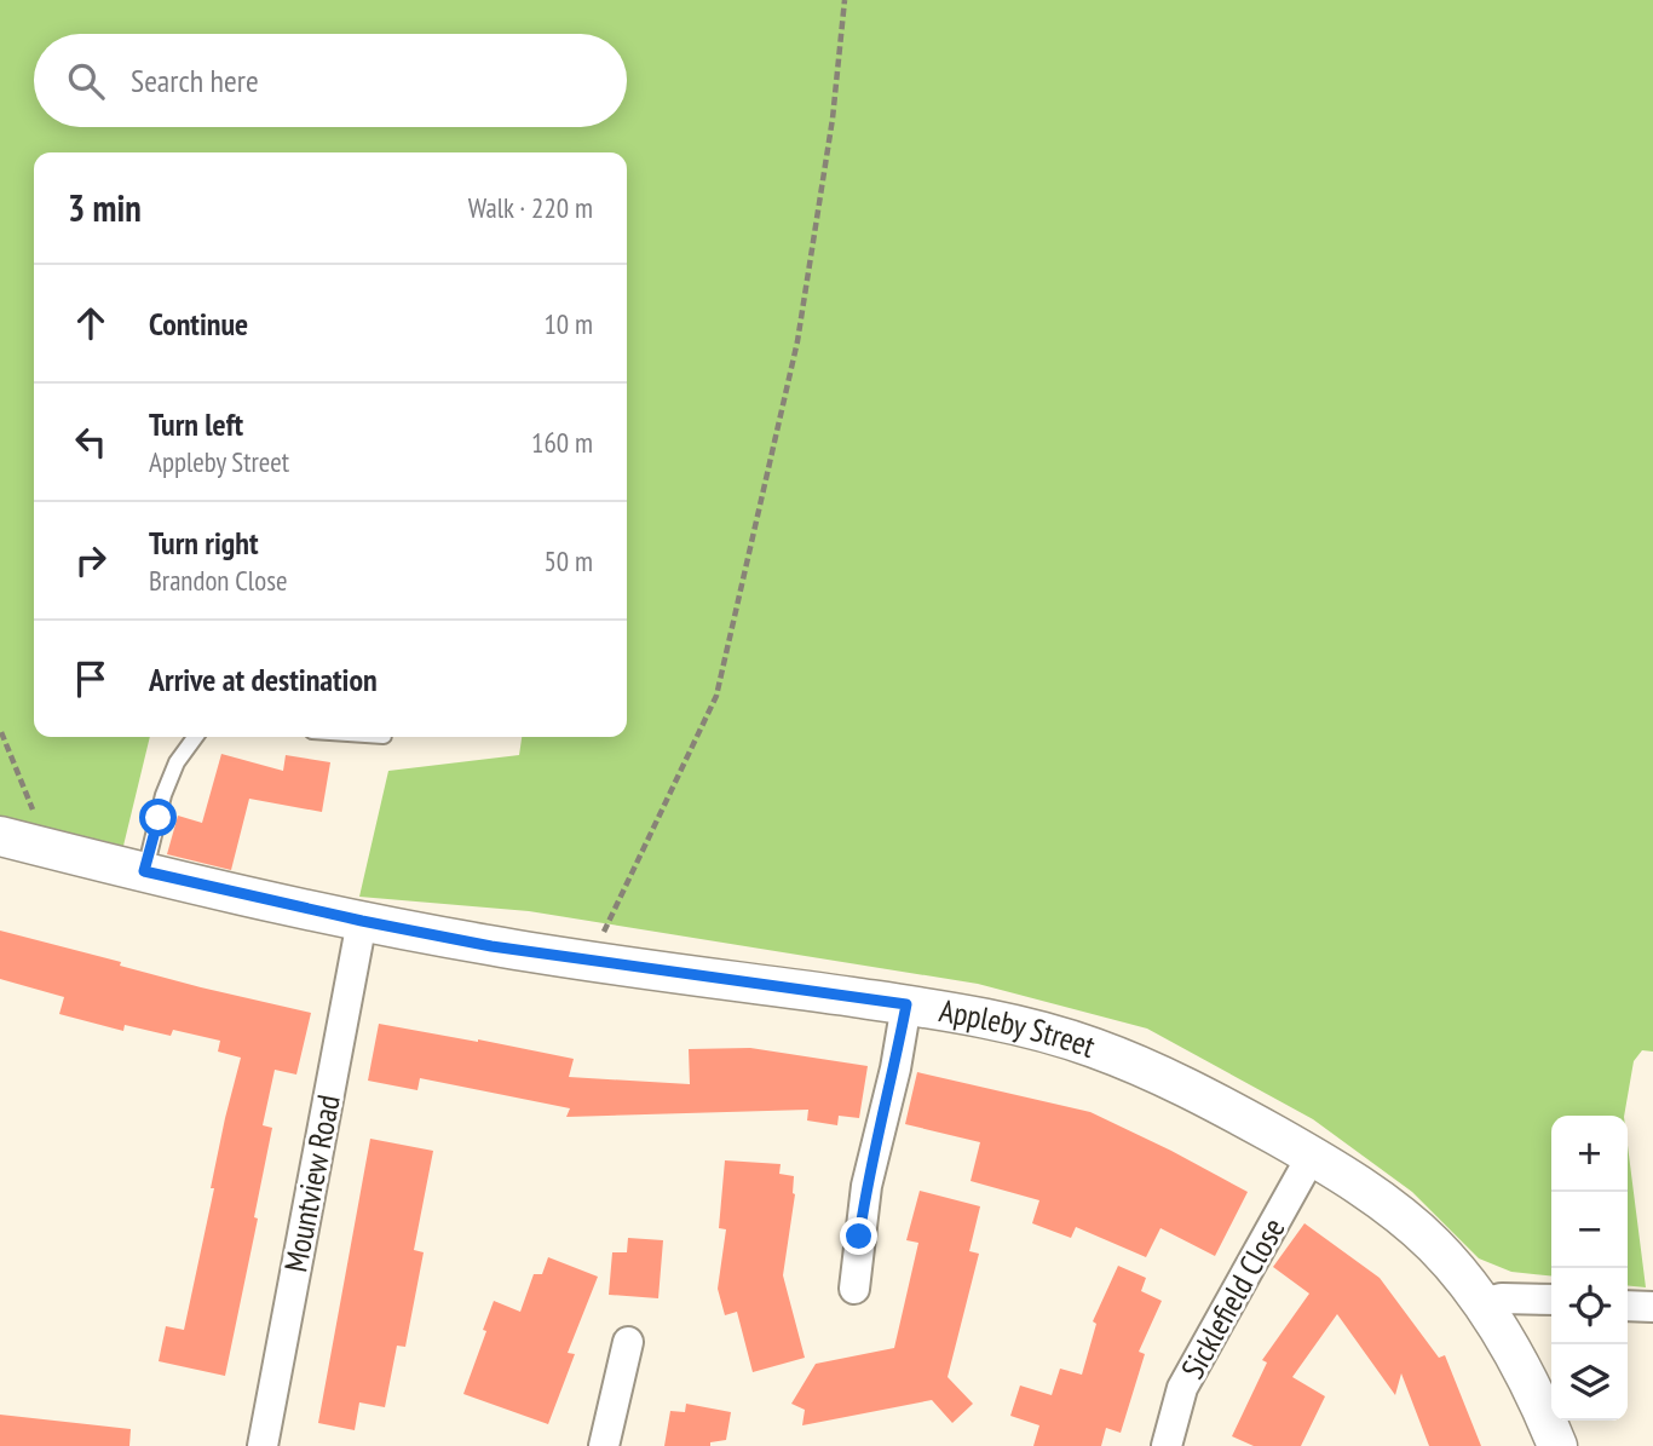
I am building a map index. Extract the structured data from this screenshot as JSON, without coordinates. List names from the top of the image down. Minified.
{"streets":{"street":["Appleby Street","Mountview Road","Sicklefield Close"]},"crossings":[["Appleby Street","Mountview Road"],["Appleby Street","Sicklefield Close"]],"page":{"search":"Search here","heading":["3 min","Walk · 220 m"],"list":[["Continue","10 m"],["Turn left","Appleby Street","160 m"],["Turn right","Brandon Close","50 m"],"Arrive at destination"],"map_buttons":["+","−"]}}
